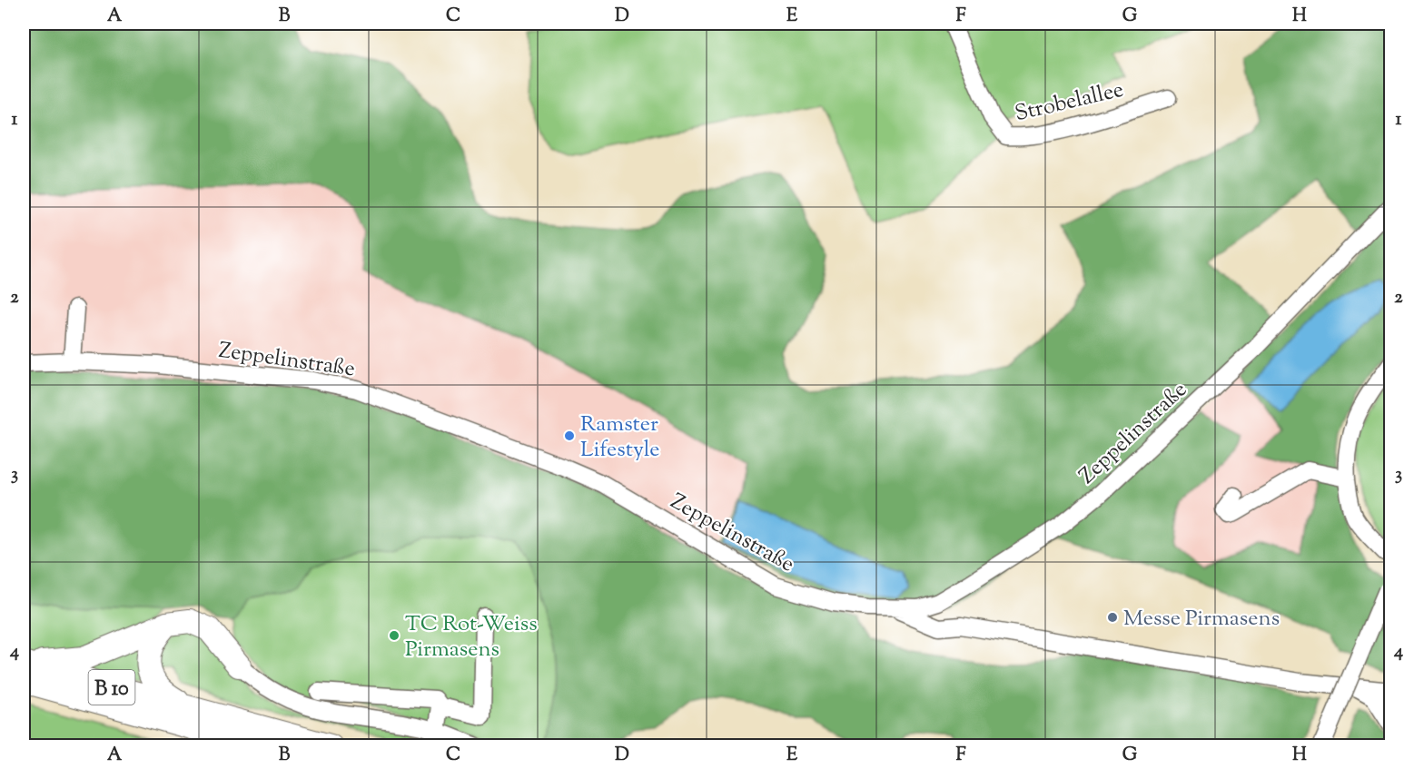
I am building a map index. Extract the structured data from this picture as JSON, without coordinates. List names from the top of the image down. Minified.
{"streets":{"highway":["B 10"],"street":["Strobelallee","Zeppelinstraße"]},"places":["Ramster Lifestyle","Messe Pirmasens","TC Rot-Weiss Pirmasens"],"grid":{"columns":["A","B","C","D","E","F","G","H"],"rows":["1","2","3","4"]}}
